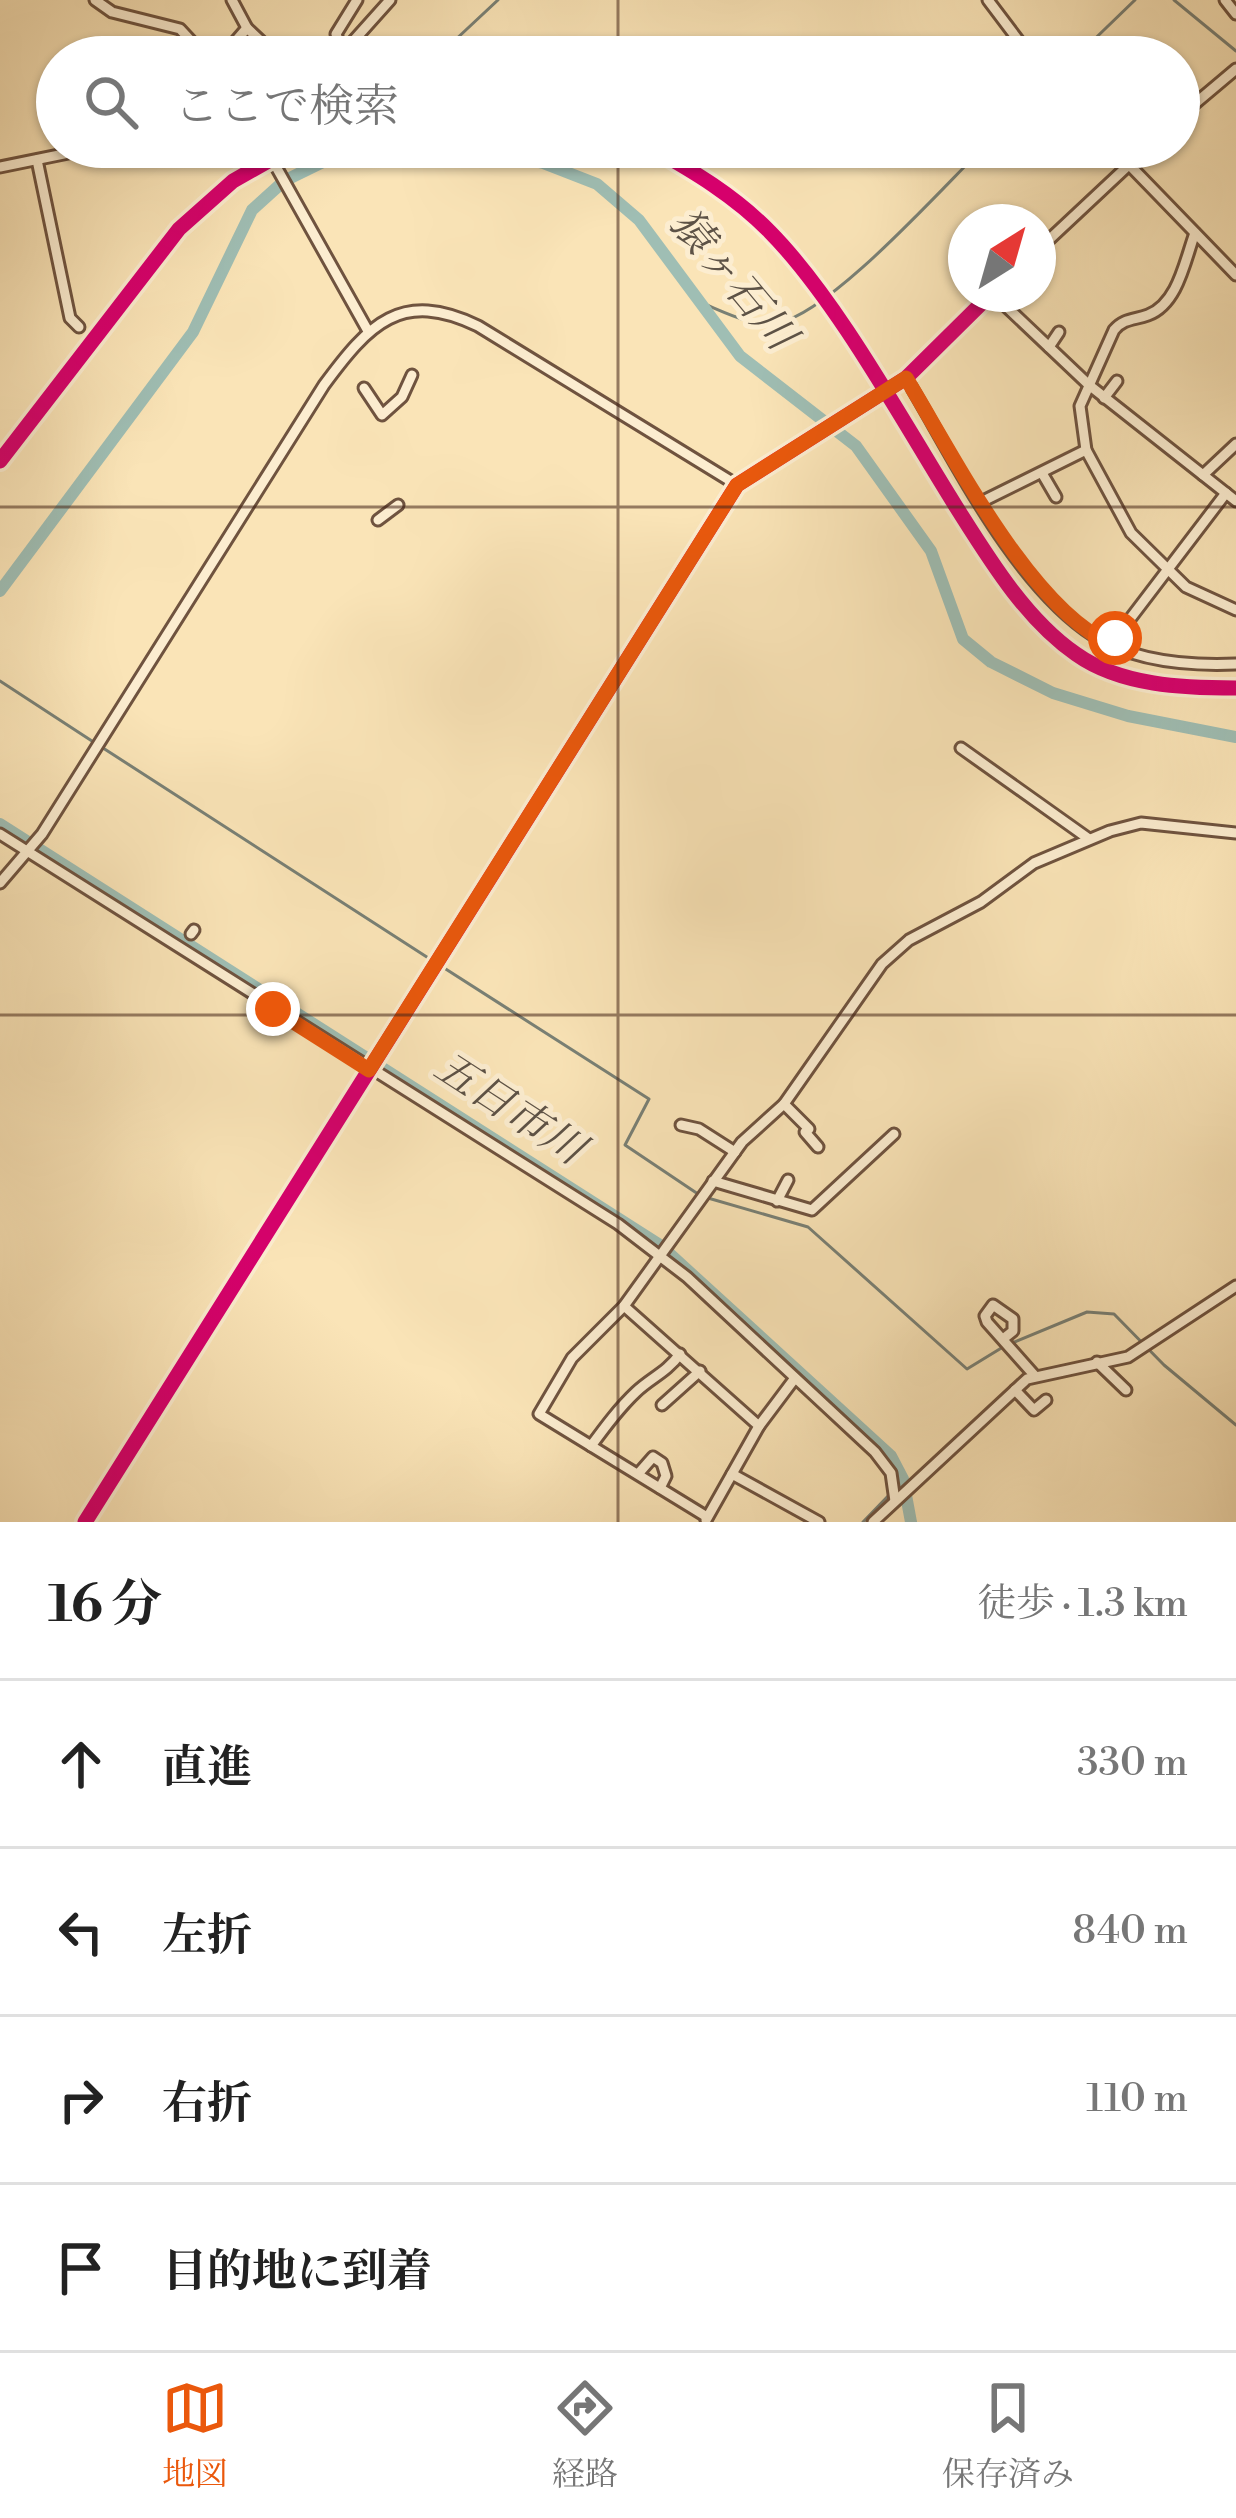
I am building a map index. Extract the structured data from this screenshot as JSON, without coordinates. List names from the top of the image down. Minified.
{"water":["猿ヶ石川","五日市川"],"north":"top right","page":{"search":"ここで検索","heading":["16 分","徒歩 · 1.3 km"],"list":[["直進","330 m"],["左折","840 m"],["右折","110 m"],"目的地に到着"],"nav":["地図","経路","保存済み"]}}
